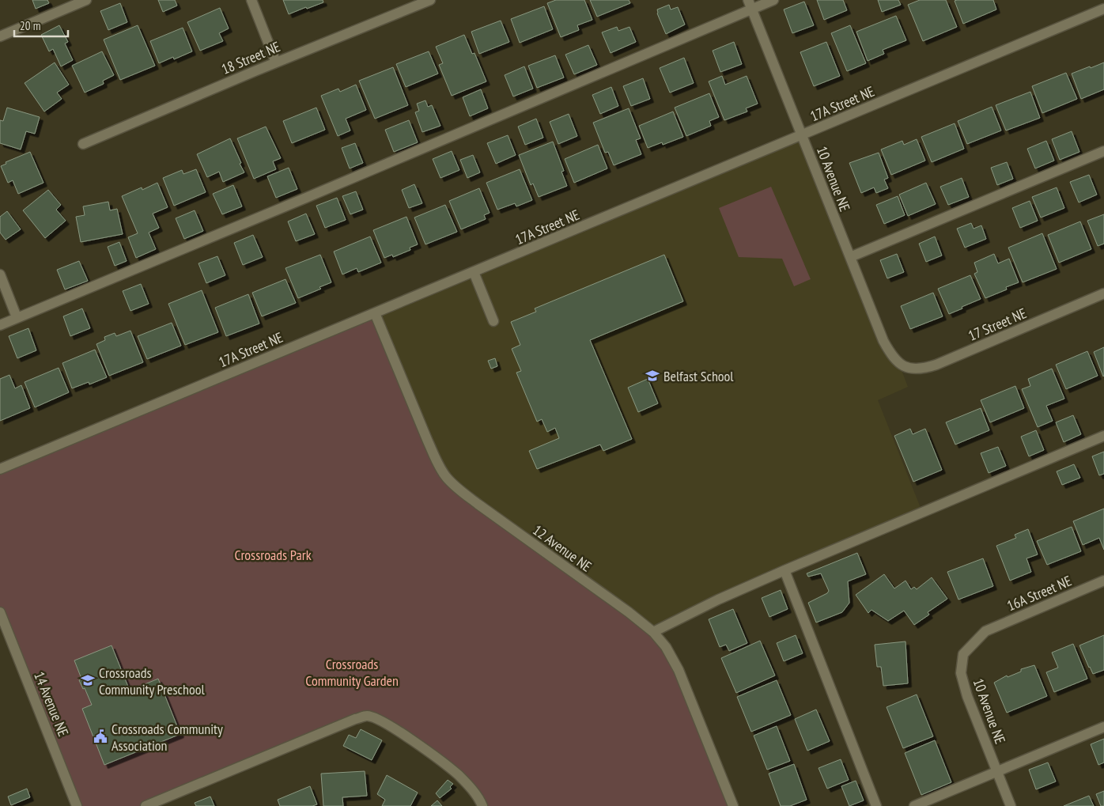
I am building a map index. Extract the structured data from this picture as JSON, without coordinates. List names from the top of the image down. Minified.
{"streets":{"street":["18 Street NE","17A Street NE","10 Avenue NE","17 Street NE","12 Avenue NE","16A Street NE","14 Avenue NE"]},"crossings":[["17A Street NE","10 Avenue NE"],["17A Street NE","12 Avenue NE"],["10 Avenue NE","17 Street NE"],["10 Avenue NE","16A Street NE"]],"parks":["Crossroads Park","Crossroads Community Garden"],"places":{"school or university":["Belfast School","Crossroads Community Preschool"],"public building":["Crossroads Community Association"]},"scale_bar":"20 m"}
